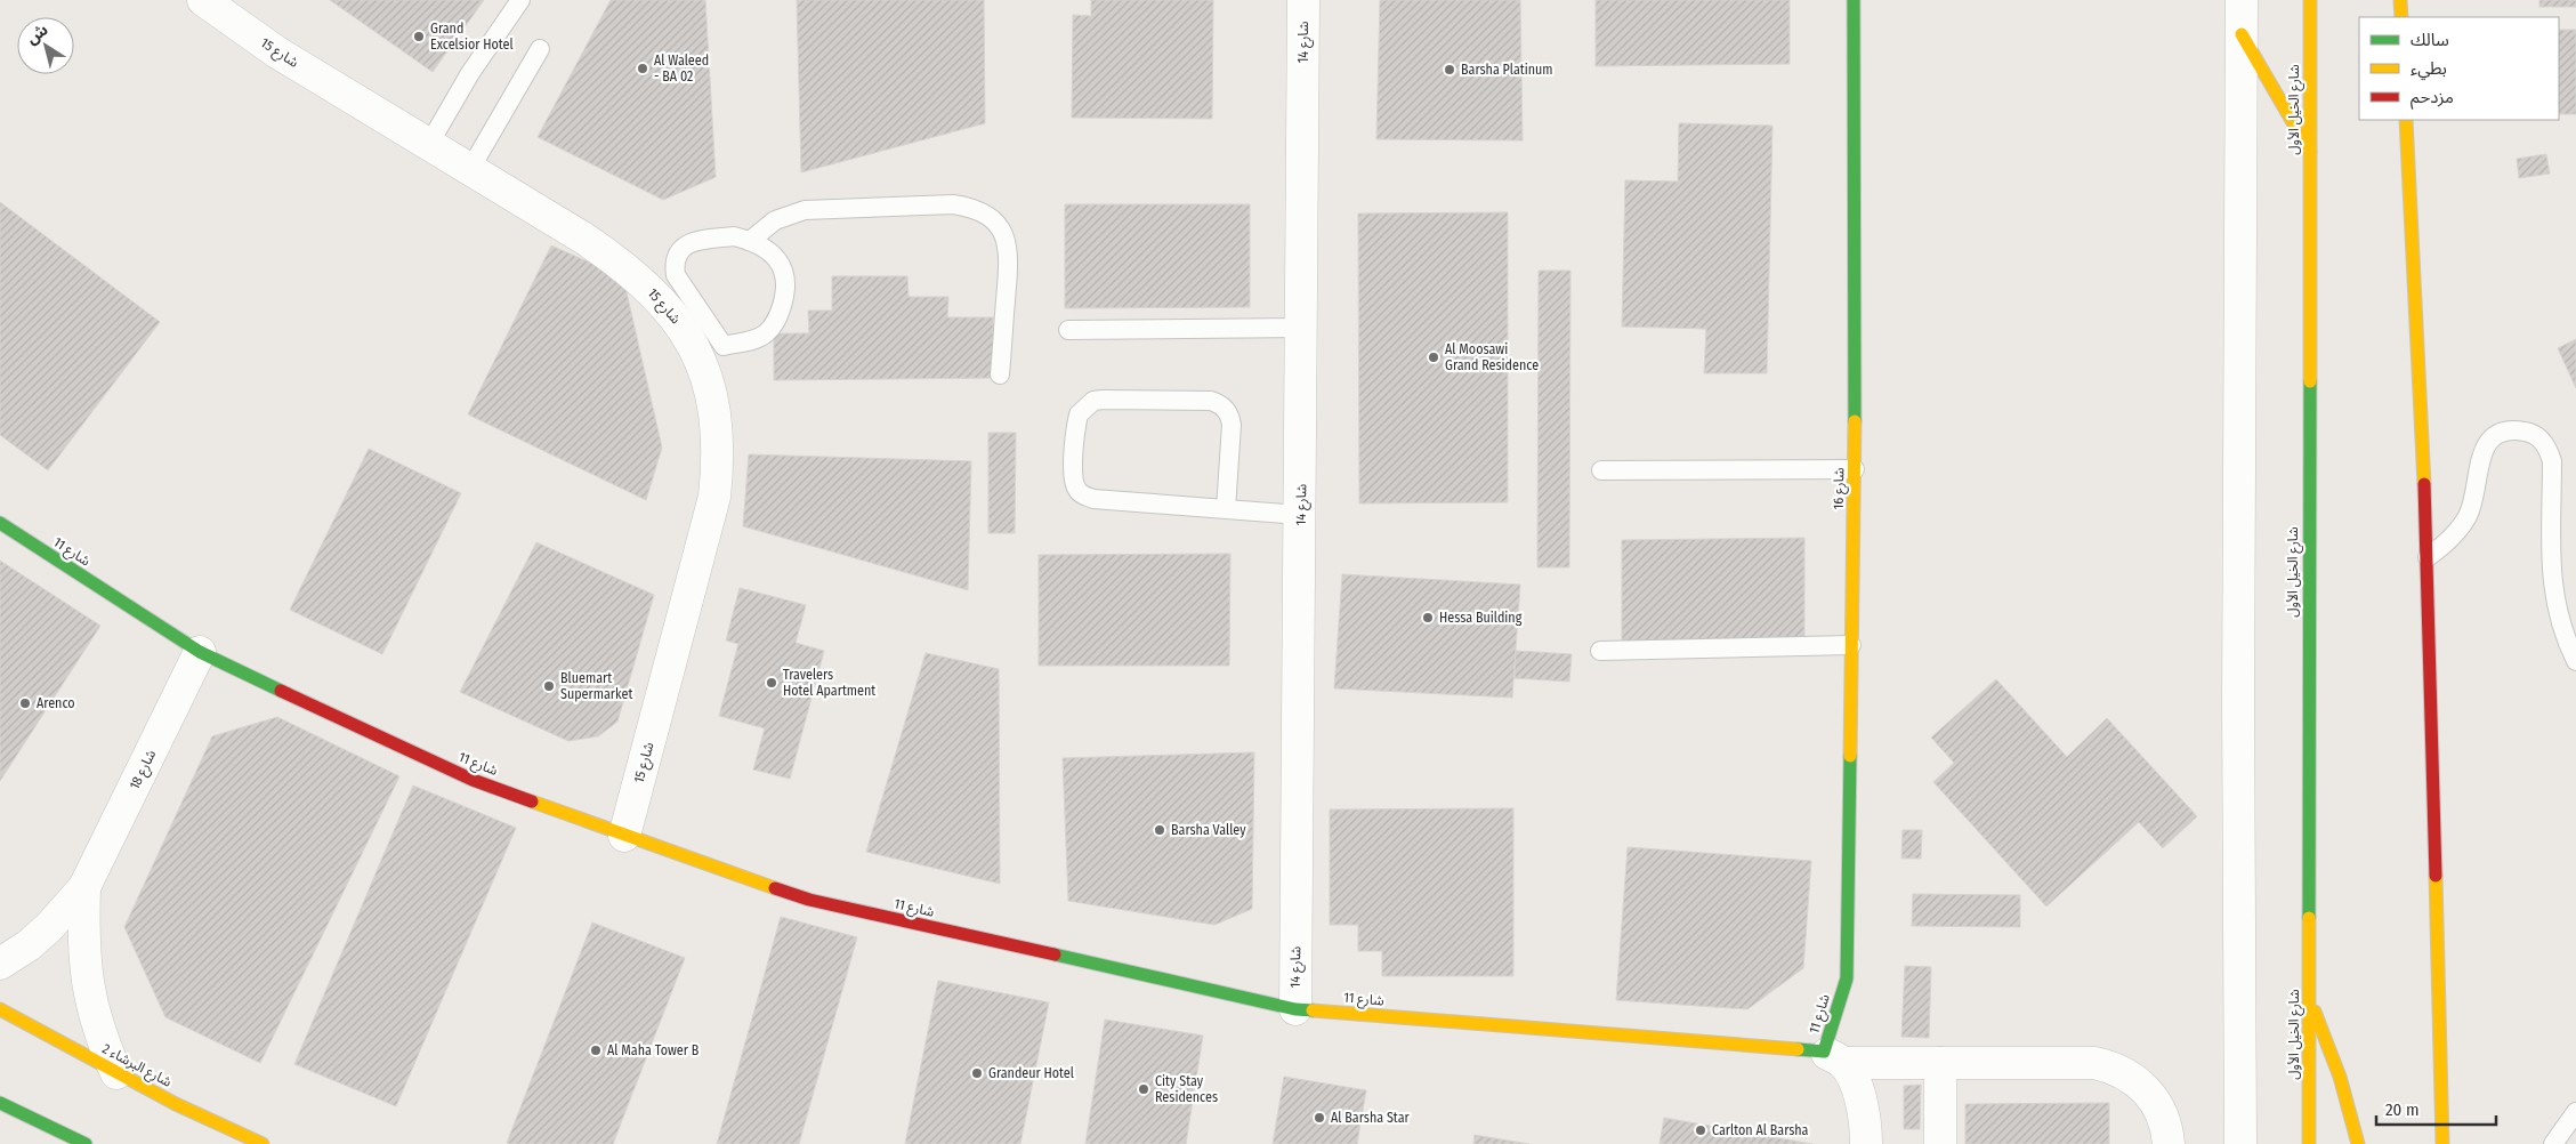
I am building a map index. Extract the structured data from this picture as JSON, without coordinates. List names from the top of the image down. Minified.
{"streets":{"street":["شارع 14","شارع 15","شارع الخيل الأول","شارع 16","شارع 11","شارع 18","شارع البرشاء 2"]},"crossings":[["شارع 14","شارع 11"],["شارع 15","شارع 11"],["شارع 16","شارع 11"],["شارع 11","شارع 18"],["شارع 18","شارع البرشاء 2"]],"places":["Grand Excelsior Hotel","Al Waleed - BA 02","Barsha Platinum","Al Moosawi Grand Residence","Hessa Building","Travelers Hotel Apartment","Bluemart Supermarket","Arenco","Barsha Valley","Al Maha Tower B","Grandeur Hotel","City Stay Residences","Al Barsha Star","Carlton Al Barsha"],"legend":["سالك","بطيء","مزدحم"],"scale_bar":"20 m","north":"top left"}
